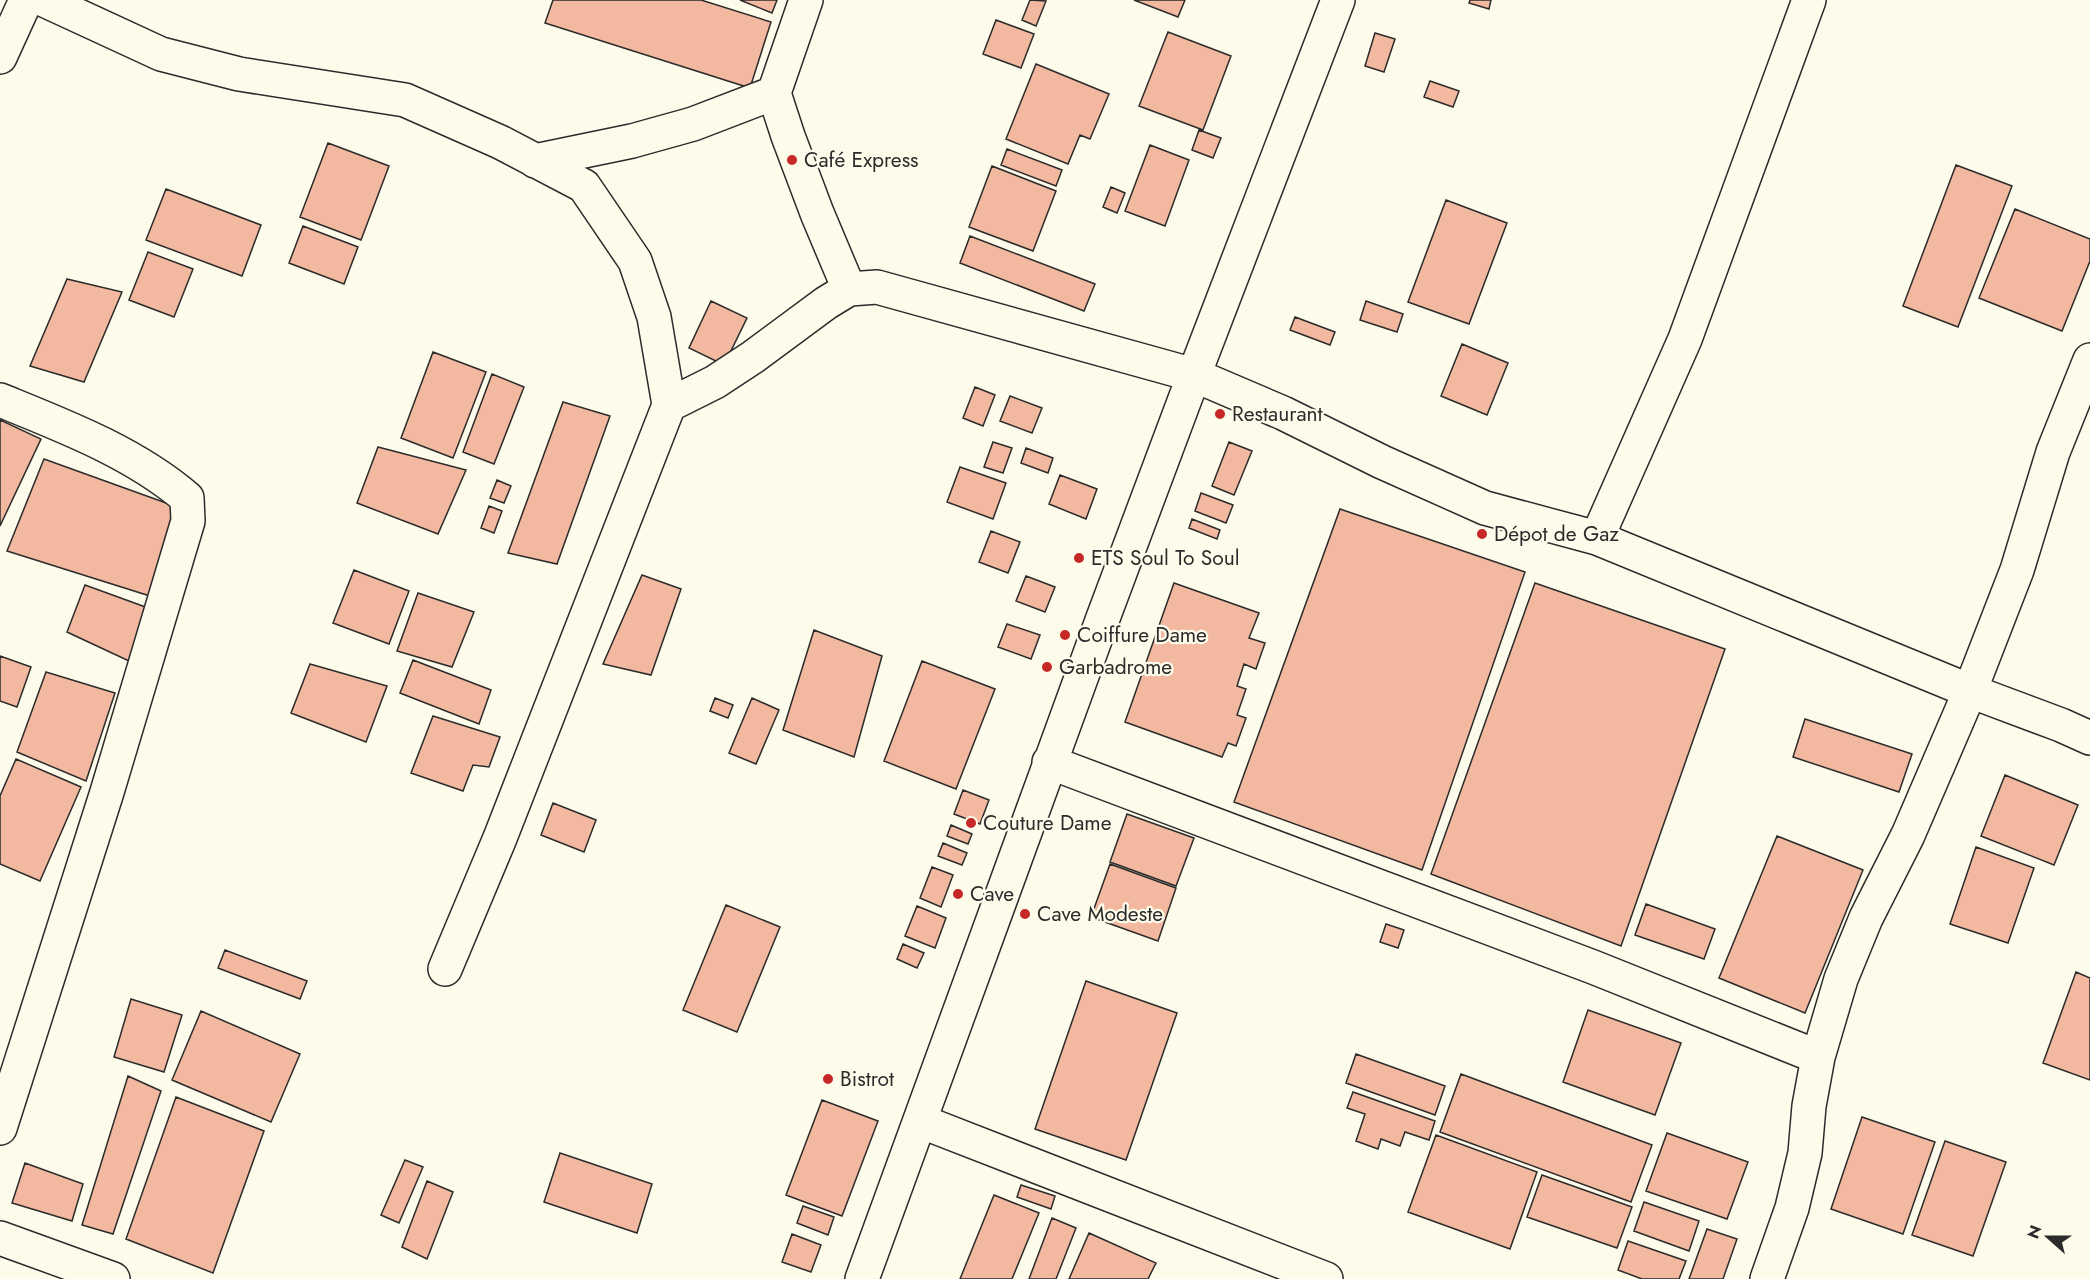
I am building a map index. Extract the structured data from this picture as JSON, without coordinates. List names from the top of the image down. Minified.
{"places":["Café Express","Restaurant","Dépot de Gaz","ETS Soul To Soul","Coiffure Dame","Garbadrome","Couture Dame","Cave","Cave Modeste","Bistrot"],"north":"left"}
